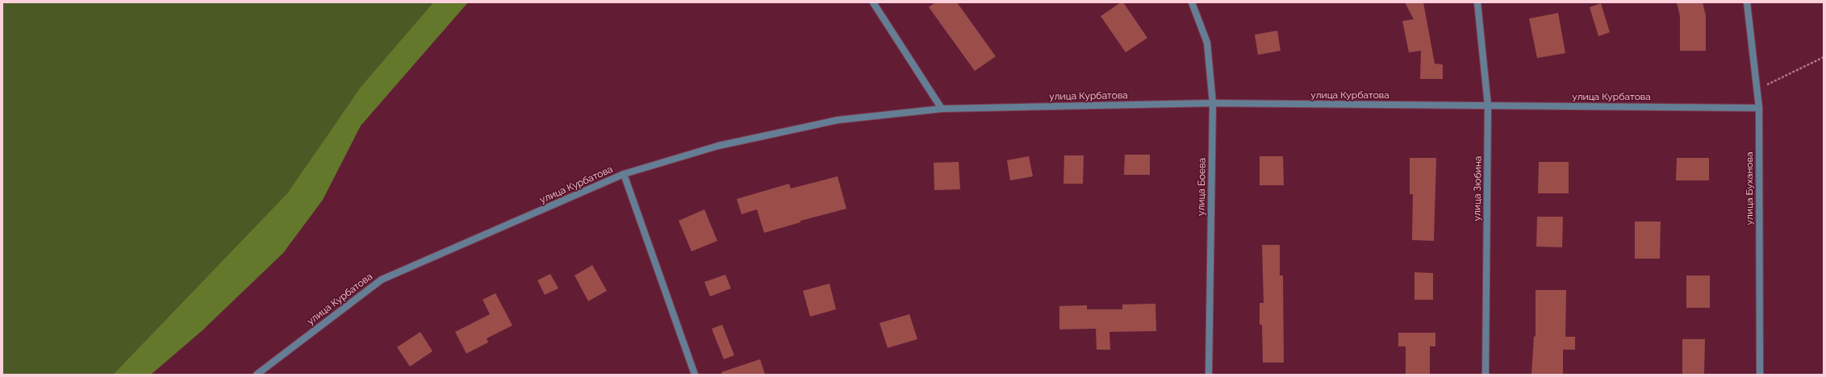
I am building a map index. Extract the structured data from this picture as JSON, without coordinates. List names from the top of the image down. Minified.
{"streets":{"street":["улица Курбатова","улица Боева","улица Зюбина","улица Буханова"]},"crossings":[["улица Курбатова","улица Боева"],["улица Курбатова","улица Зюбина"],["улица Курбатова","улица Буханова"]]}
